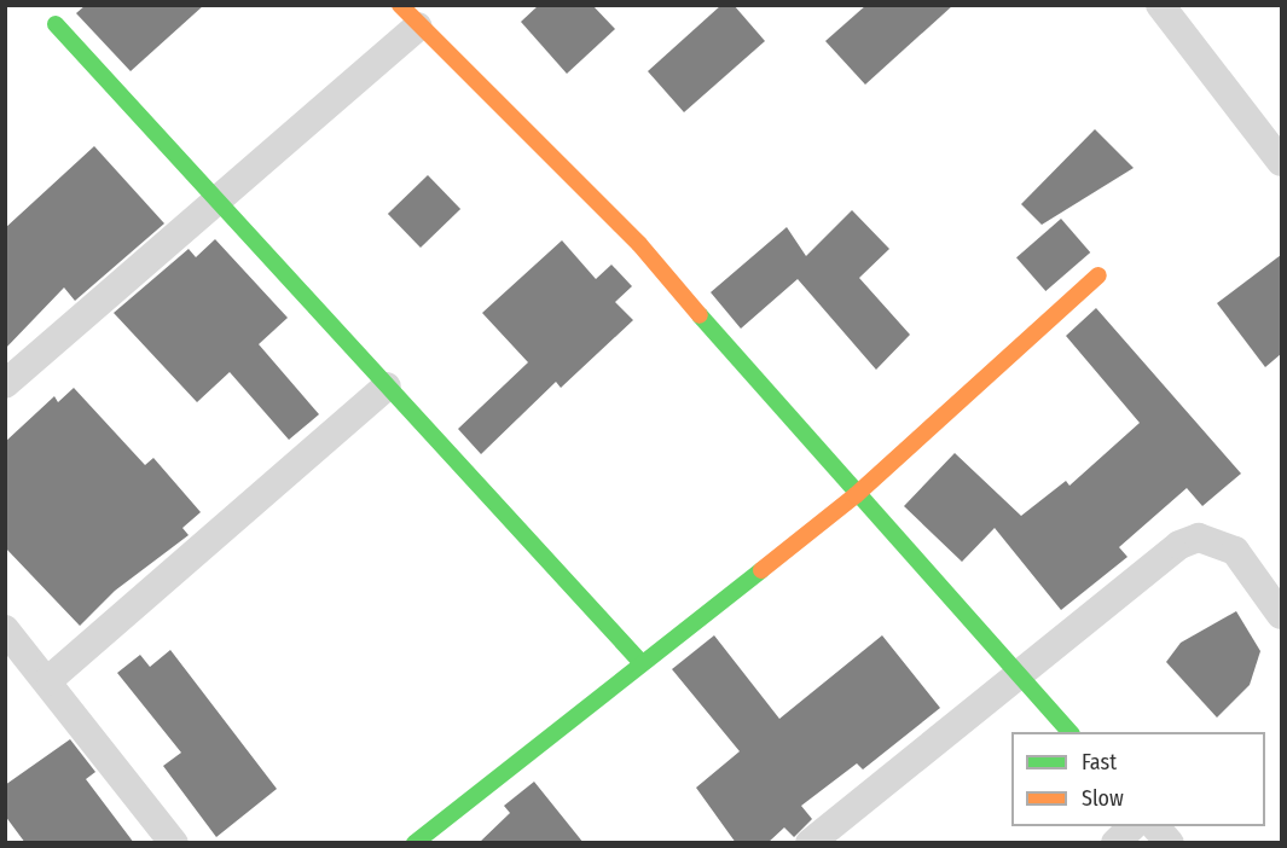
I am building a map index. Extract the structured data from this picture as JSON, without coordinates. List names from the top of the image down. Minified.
{"legend":["Fast","Slow"]}
